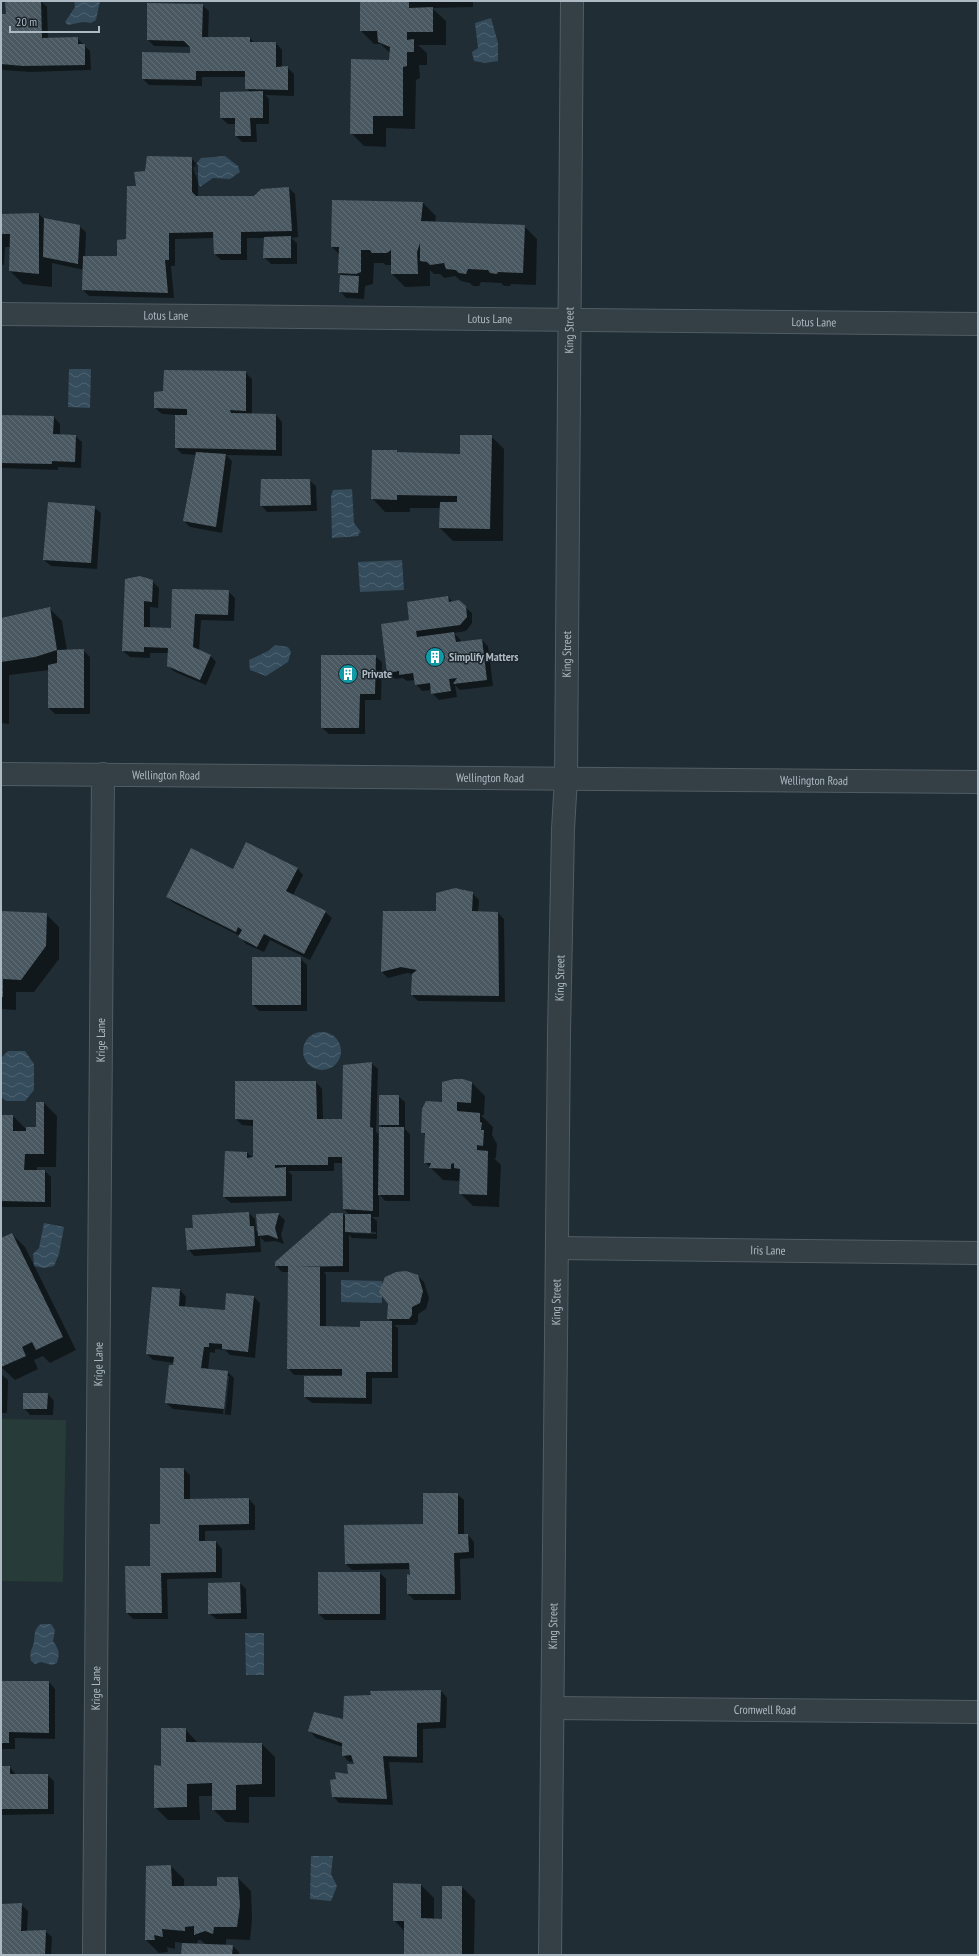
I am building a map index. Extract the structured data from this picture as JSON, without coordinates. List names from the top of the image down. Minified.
{"streets":{"street":["Lotus Lane","King Street","Wellington Road","Krige Lane","Iris Lane","Cromwell Road"]},"crossings":[["Lotus Lane","King Street"],["King Street","Wellington Road"],["King Street","Iris Lane"],["King Street","Cromwell Road"],["Wellington Road","Krige Lane"]],"places":{"building":["Simplify Matters","Private"]},"scale_bar":"20 m"}
